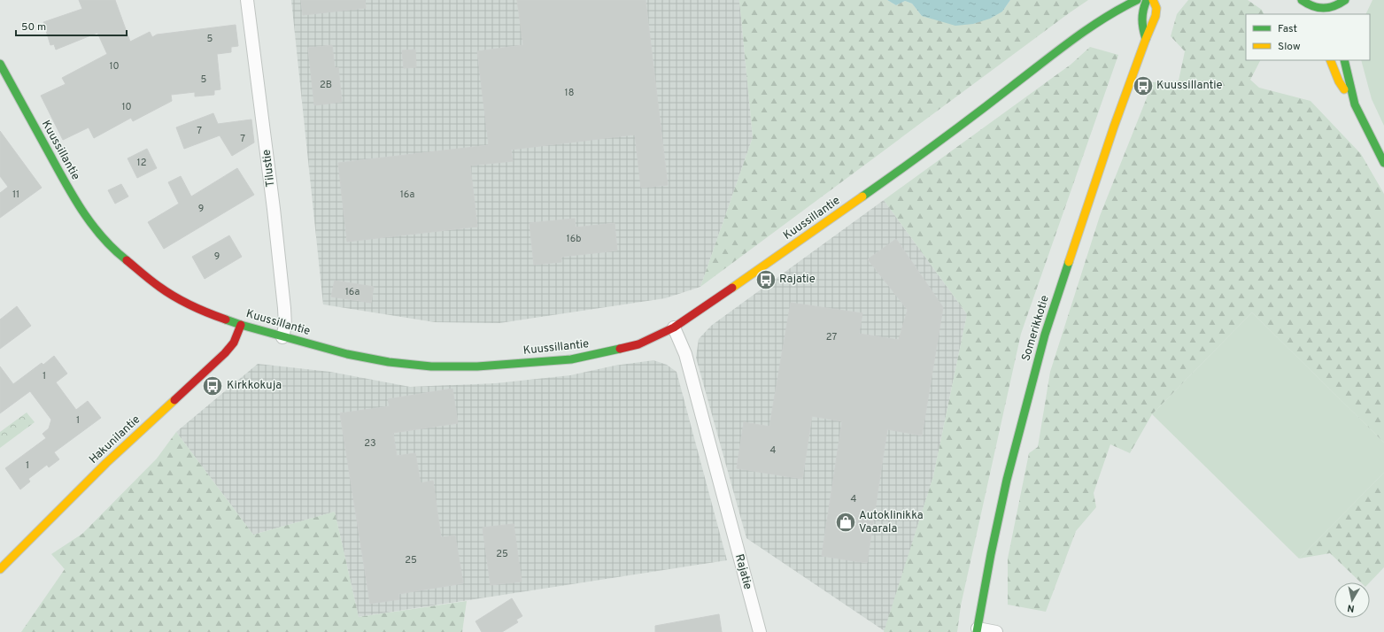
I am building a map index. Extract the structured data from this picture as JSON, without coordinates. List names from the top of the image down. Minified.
{"streets":{"main road":["Kuussillantie","Somerikkotie","Hakunilantie"],"street":["Tilustie","Rajatie"]},"crossings":[["Kuussillantie","Tilustie"],["Kuussillantie","Hakunilantie"],["Kuussillantie","Rajatie"]],"places":{"bus stop":["Kuussillantie","Rajatie","Kirkkokuja"],"shop":["Autoklinikka Vaarala"]},"house_numbers":["5","10","5","2B","18","10","7","7","12","11","16a","9","16b","9","16a","27","1","1","23","4","1","4","25","25"],"legend":["Fast","Slow"],"scale_bar":"50 m","north":"bottom"}
